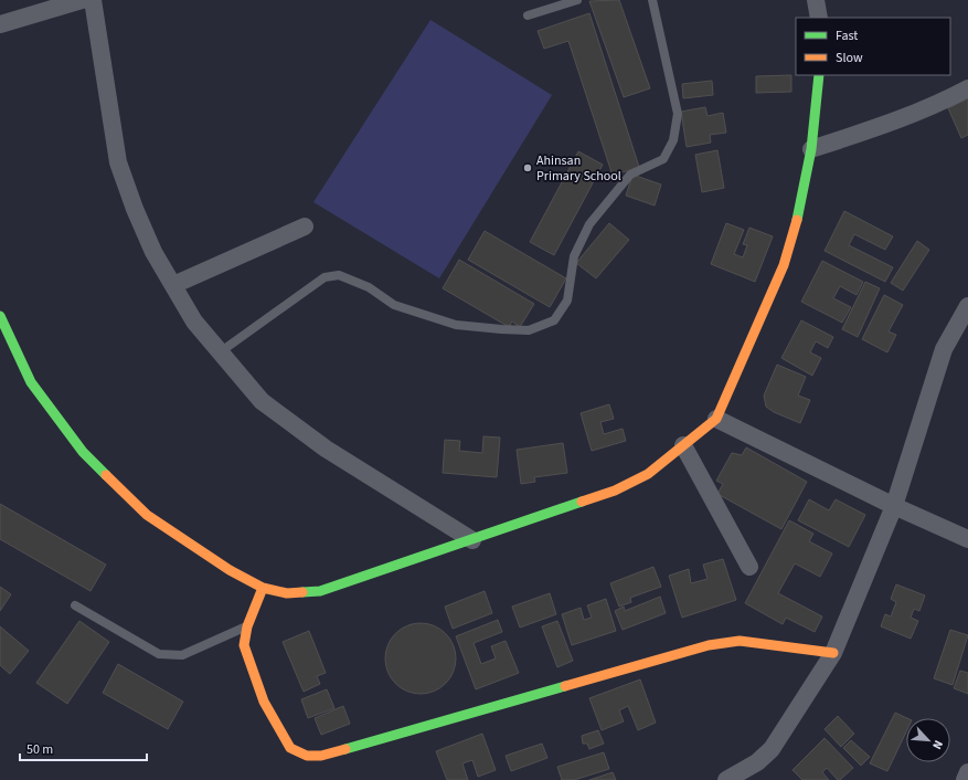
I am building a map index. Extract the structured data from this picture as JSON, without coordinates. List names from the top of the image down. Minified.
{"places":["Ahinsan Primary School"],"legend":["Fast","Slow"],"scale_bar":"50 m","north":"bottom right"}
